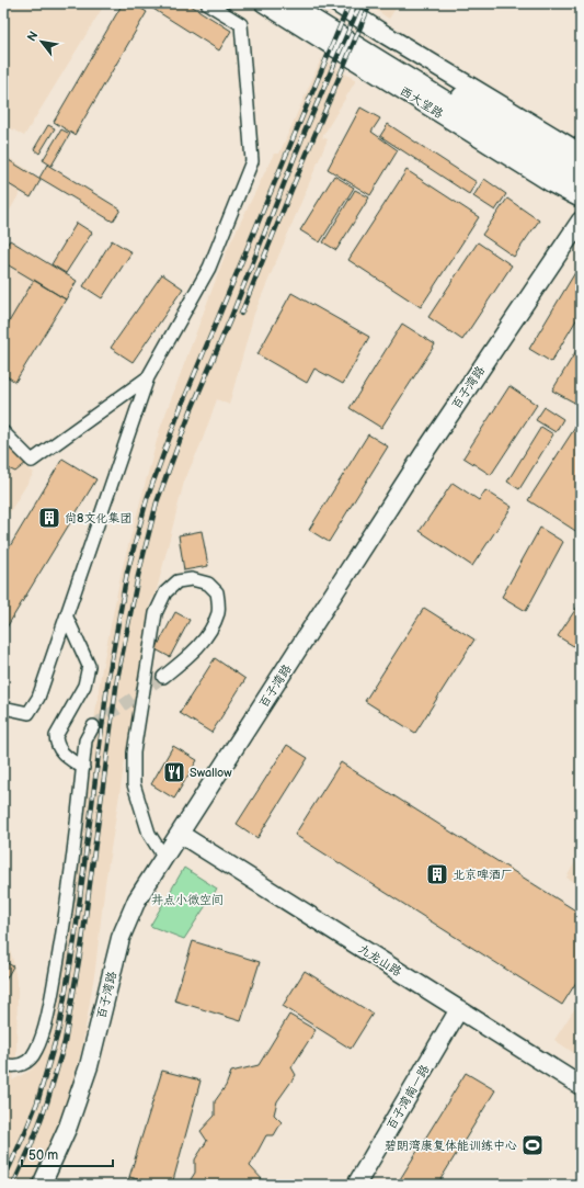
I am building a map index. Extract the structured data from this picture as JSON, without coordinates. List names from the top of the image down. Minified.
{"streets":{"main road":["西大望路"],"street":["百子湾路","九龙山路","百子湾南一路"]},"crossings":[["百子湾路","九龙山路"],["九龙山路","百子湾南一路"]],"parks":["井点小微空间"],"places":{"building":["尚8文化集团","北京啤酒厂"],"restaurant":["Swallow"],"sports":["碧朗湾康复体能训练中心"]},"scale_bar":"50 m","north":"top left"}
